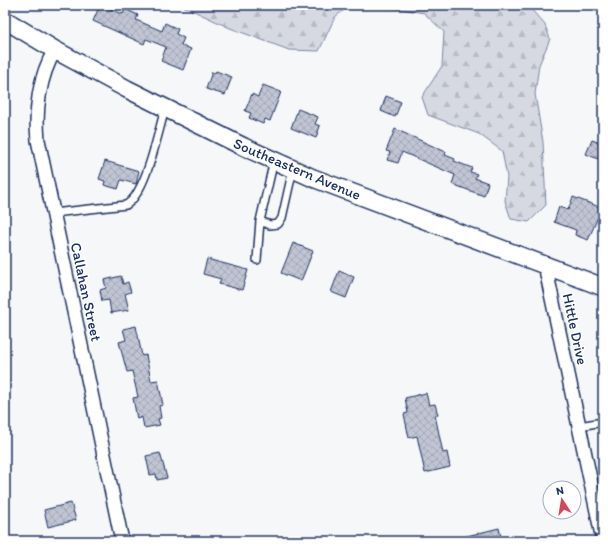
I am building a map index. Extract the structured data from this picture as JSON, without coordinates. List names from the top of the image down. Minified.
{"streets":{"street":["Southeastern Avenue","Callahan Street","Hittle Drive"]},"crossings":[["Southeastern Avenue","Callahan Street"],["Southeastern Avenue","Hittle Drive"]],"north":"top"}
